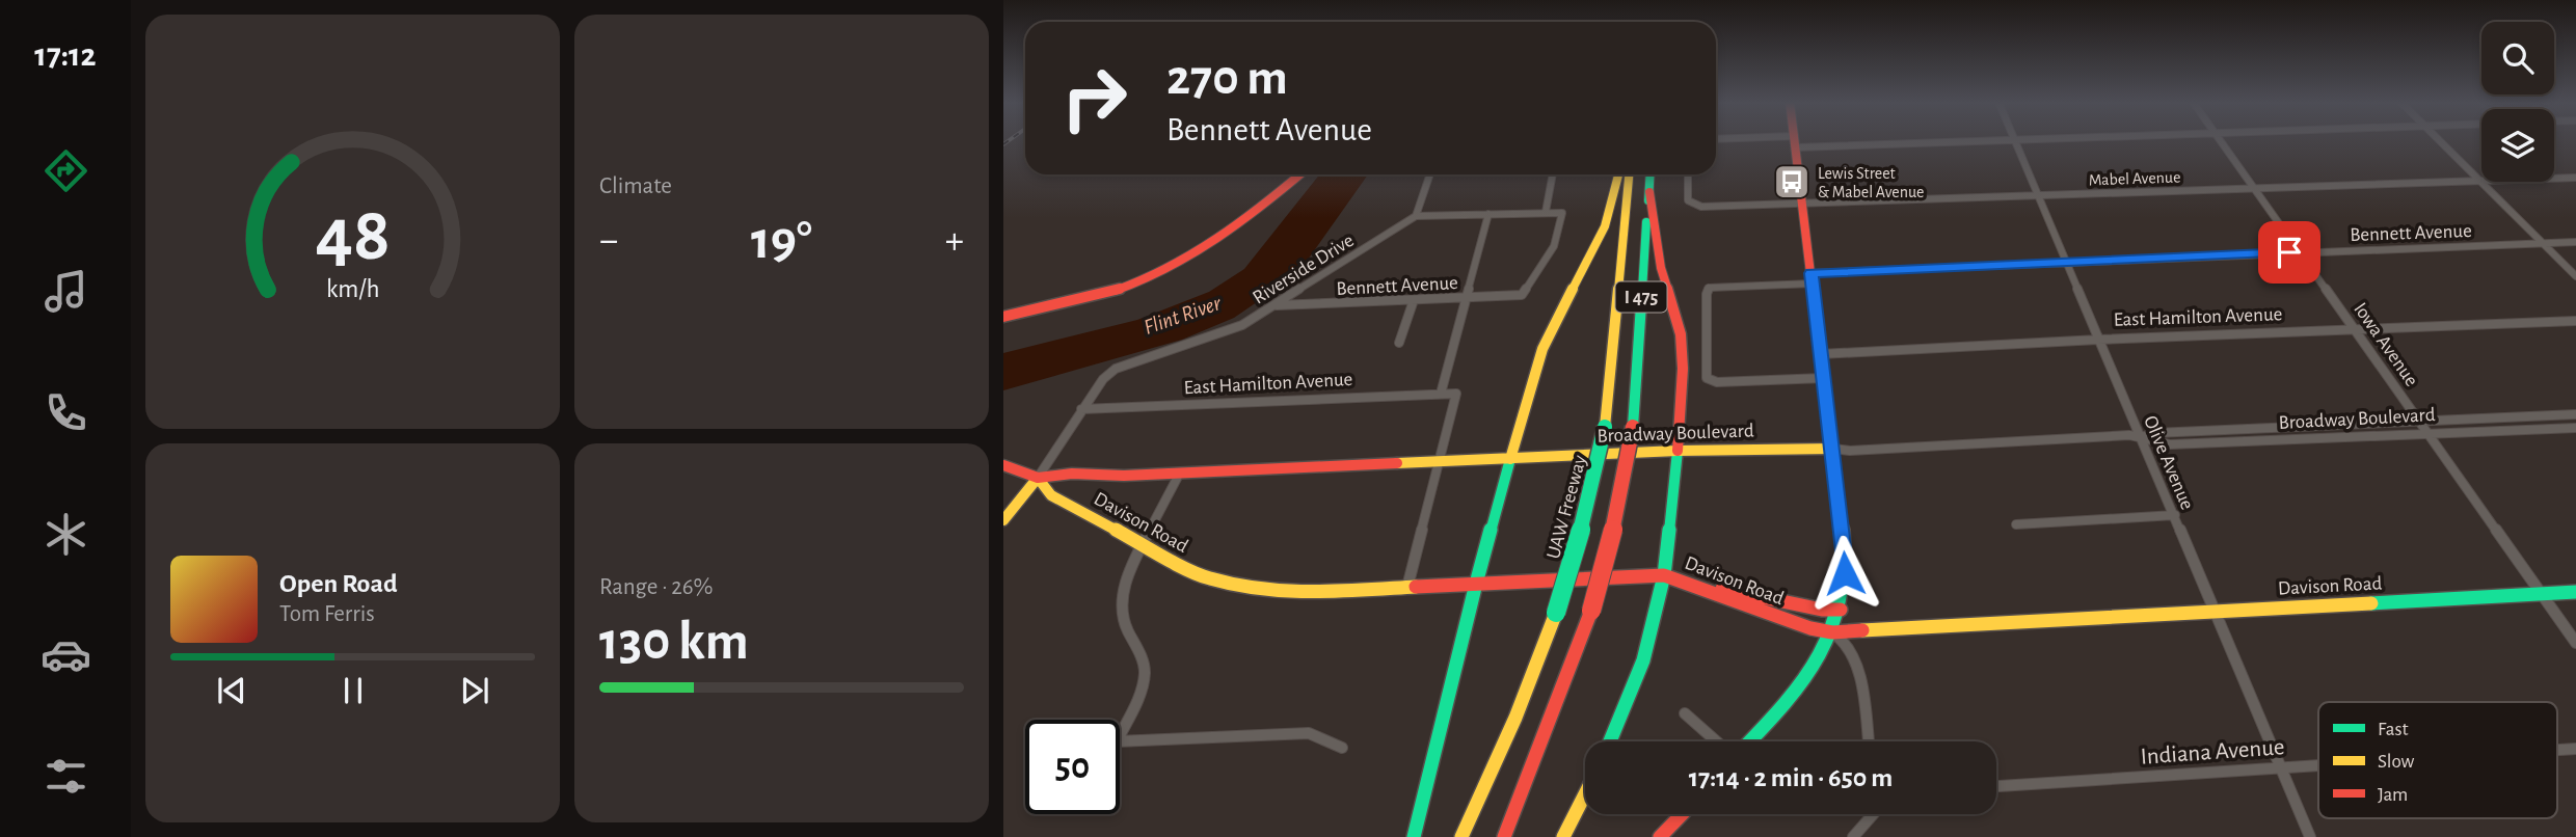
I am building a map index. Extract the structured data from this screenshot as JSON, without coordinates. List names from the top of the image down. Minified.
{"streets":{"main road":["I 475","Broadway Boulevard","UAW Freeway","Davison Road"],"street":["Mabel Avenue","Bennett Avenue","Riverside Drive","East Hamilton Avenue","Iowa Avenue","Olive Avenue","Indiana Avenue"]},"crossings":[["Mabel Avenue","Iowa Avenue"],["Mabel Avenue","Olive Avenue"],["Bennett Avenue","Riverside Drive"],["Bennett Avenue","Iowa Avenue"],["Bennett Avenue","Olive Avenue"],["Riverside Drive","East Hamilton Avenue"],["Riverside Drive","Broadway Boulevard"],["Riverside Drive","Davison Road"],["East Hamilton Avenue","Iowa Avenue"],["East Hamilton Avenue","Broadway Boulevard"],["East Hamilton Avenue","Olive Avenue"],["Iowa Avenue","Broadway Boulevard"],["Iowa Avenue","Davison Road"],["Broadway Boulevard","Olive Avenue"],["Broadway Boulevard","Davison Road"],["Olive Avenue","Davison Road"],["Olive Avenue","Indiana Avenue"]],"water":["Flint River"],"places":{"bus stop":["Lewis Street & Mabel Avenue"]},"legend":["Fast","Slow","Jam"],"page":{"tabs":"17:12","tile":["Climate",["Range · 26%","130 km"]],"turn":["270 m","Bennett Avenue"],"heat":["−","19°","+"],"song":["Open Road","Tom Ferris"],"limit":"50","trip":"17:14 · 2 min · 650 m","gauge":["48","km/h"]}}
